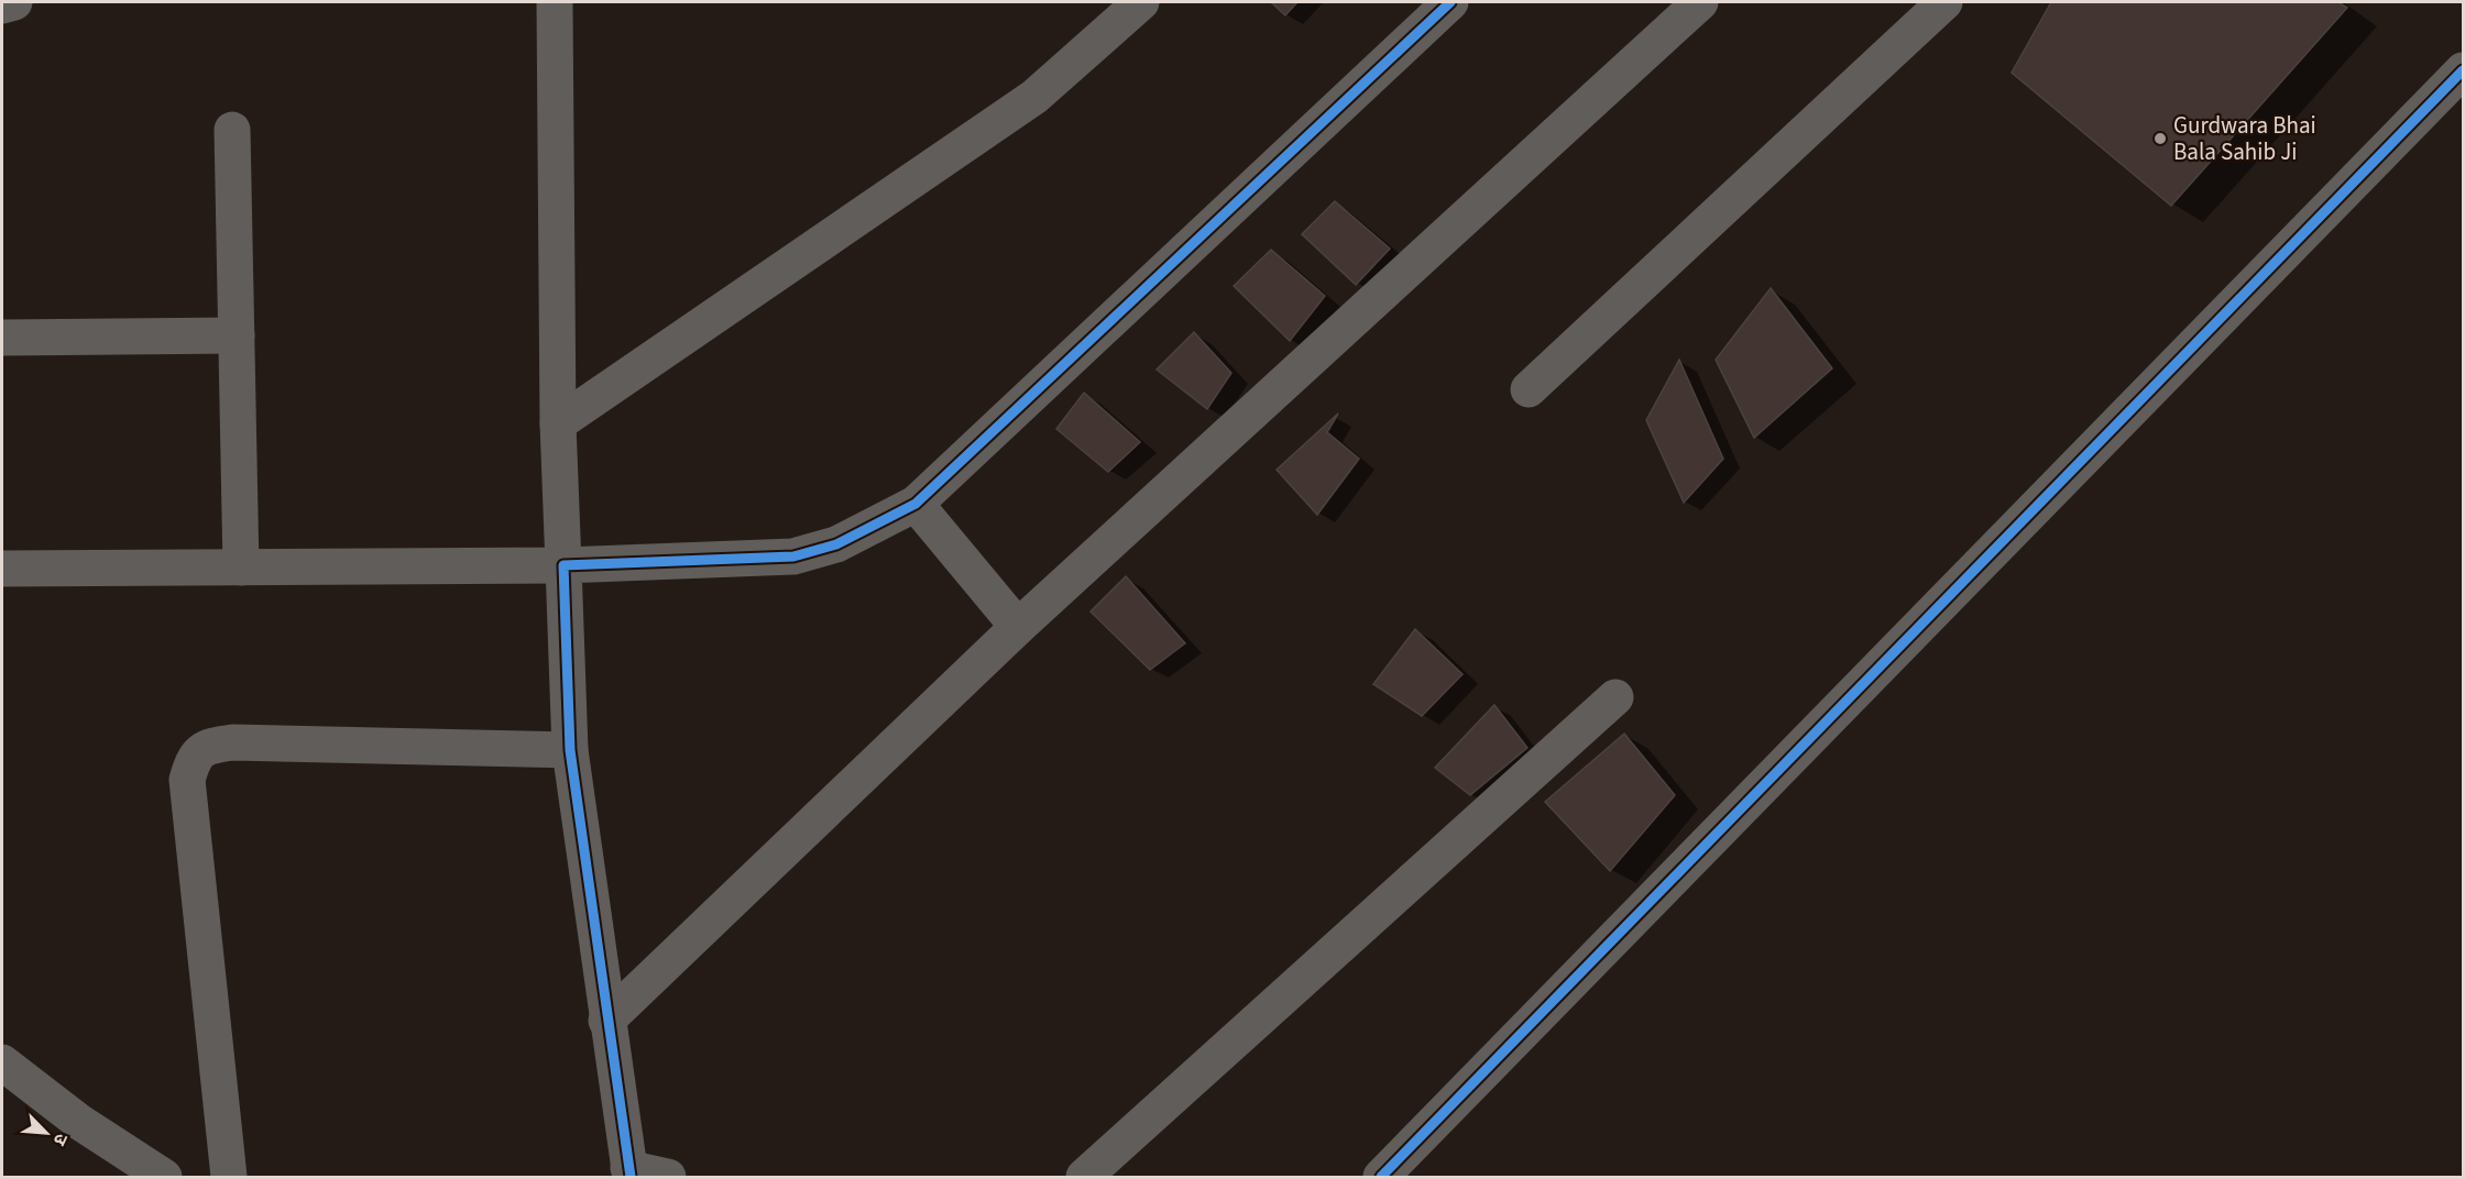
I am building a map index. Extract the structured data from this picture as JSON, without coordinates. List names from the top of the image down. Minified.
{"places":["Gurdwara Bhai Bala Sahib Ji"],"north":"bottom right"}
